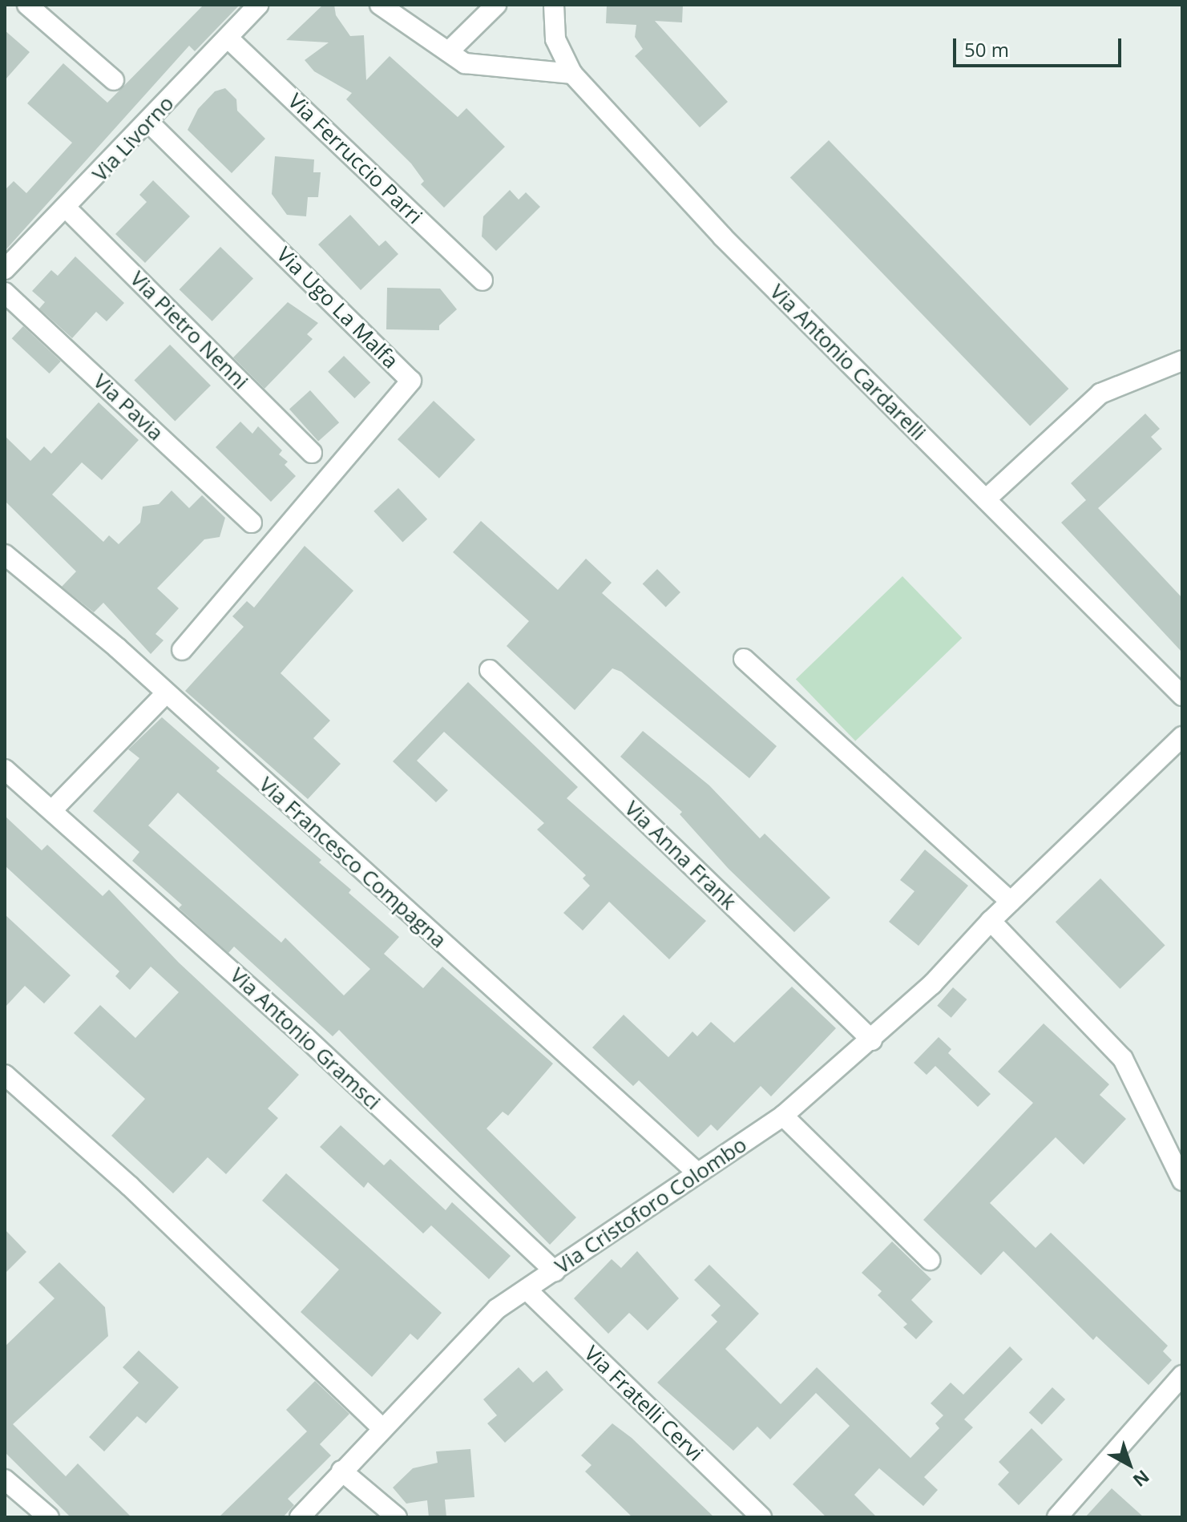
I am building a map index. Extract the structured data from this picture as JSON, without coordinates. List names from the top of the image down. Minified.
{"streets":{"street":["Via Livorno","Via Ferruccio Parri","Via Ugo La Malfa","Via Pietro Nenni","Via Antonio Cardarelli","Via Pavia","Via Anna Frank","Via Francesco Compagna","Via Antonio Gramsci","Via Cristoforo Colombo","Via Fratelli Cervi"]},"crossings":[["Via Livorno","Via Ferruccio Parri"],["Via Livorno","Via Ugo La Malfa"],["Via Livorno","Via Pietro Nenni"],["Via Anna Frank","Via Cristoforo Colombo"],["Via Francesco Compagna","Via Cristoforo Colombo"],["Via Antonio Gramsci","Via Cristoforo Colombo"],["Via Cristoforo Colombo","Via Fratelli Cervi"]],"scale_bar":"50 m","north":"bottom right"}
